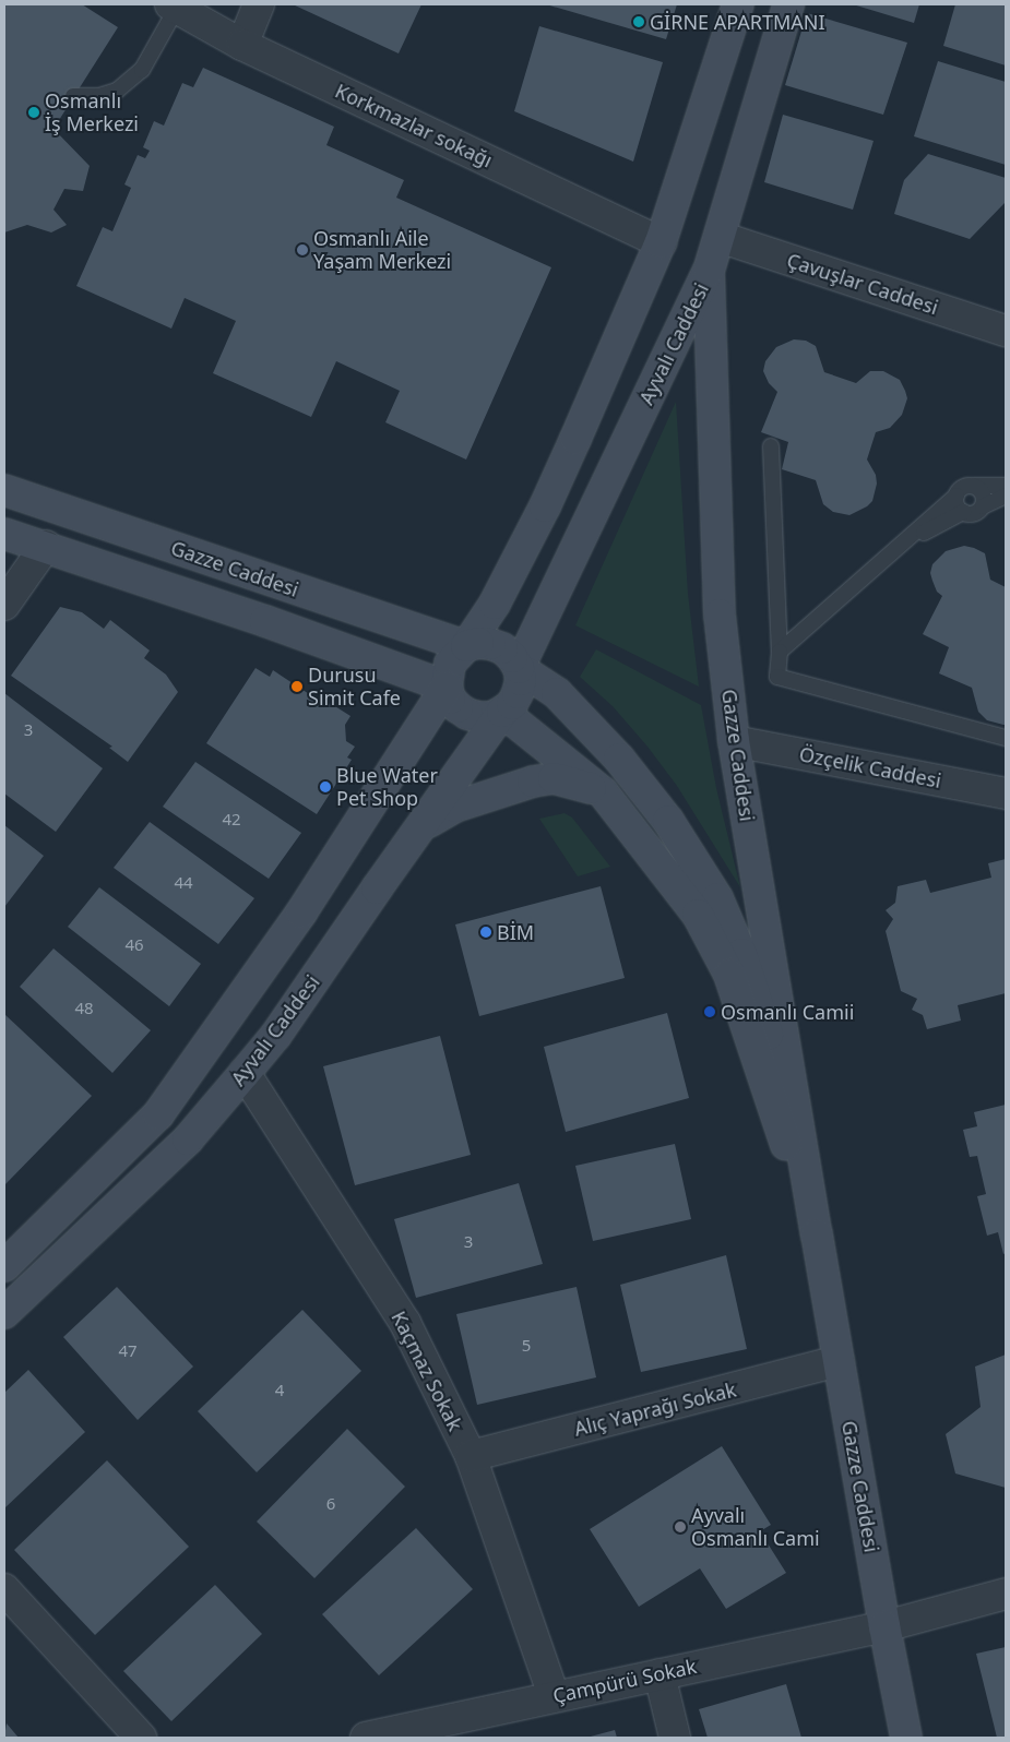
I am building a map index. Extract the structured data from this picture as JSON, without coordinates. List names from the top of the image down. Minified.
{"streets":{"main road":["Ayvalı Caddesi","Gazze Caddesi"],"street":["Korkmazlar sokağı","Çavuşlar Caddesi","Özçelik Caddesi","Kaçmaz Sokak","Alıç Yaprağı Sokak","Çampürü Sokak"]},"crossings":[["Çavuşlar Caddesi","Ayvalı Caddesi"],["Ayvalı Caddesi","Gazze Caddesi"],["Ayvalı Caddesi","Kaçmaz Sokak"],["Gazze Caddesi","Özçelik Caddesi"],["Gazze Caddesi","Alıç Yaprağı Sokak"],["Gazze Caddesi","Çampürü Sokak"],["Kaçmaz Sokak","Alıç Yaprağı Sokak"],["Kaçmaz Sokak","Çampürü Sokak"]],"places":["GİRNE APARTMANI","Osmanlı İş Merkezi","Osmanlı Aile Yaşam Merkezi","Durusu Simit Cafe","Blue Water Pet Shop","BİM","Osmanlı Camii","Ayvalı Osmanlı Cami"],"house_numbers":["3","42","44","46","48","3","5","47","4","6"]}
